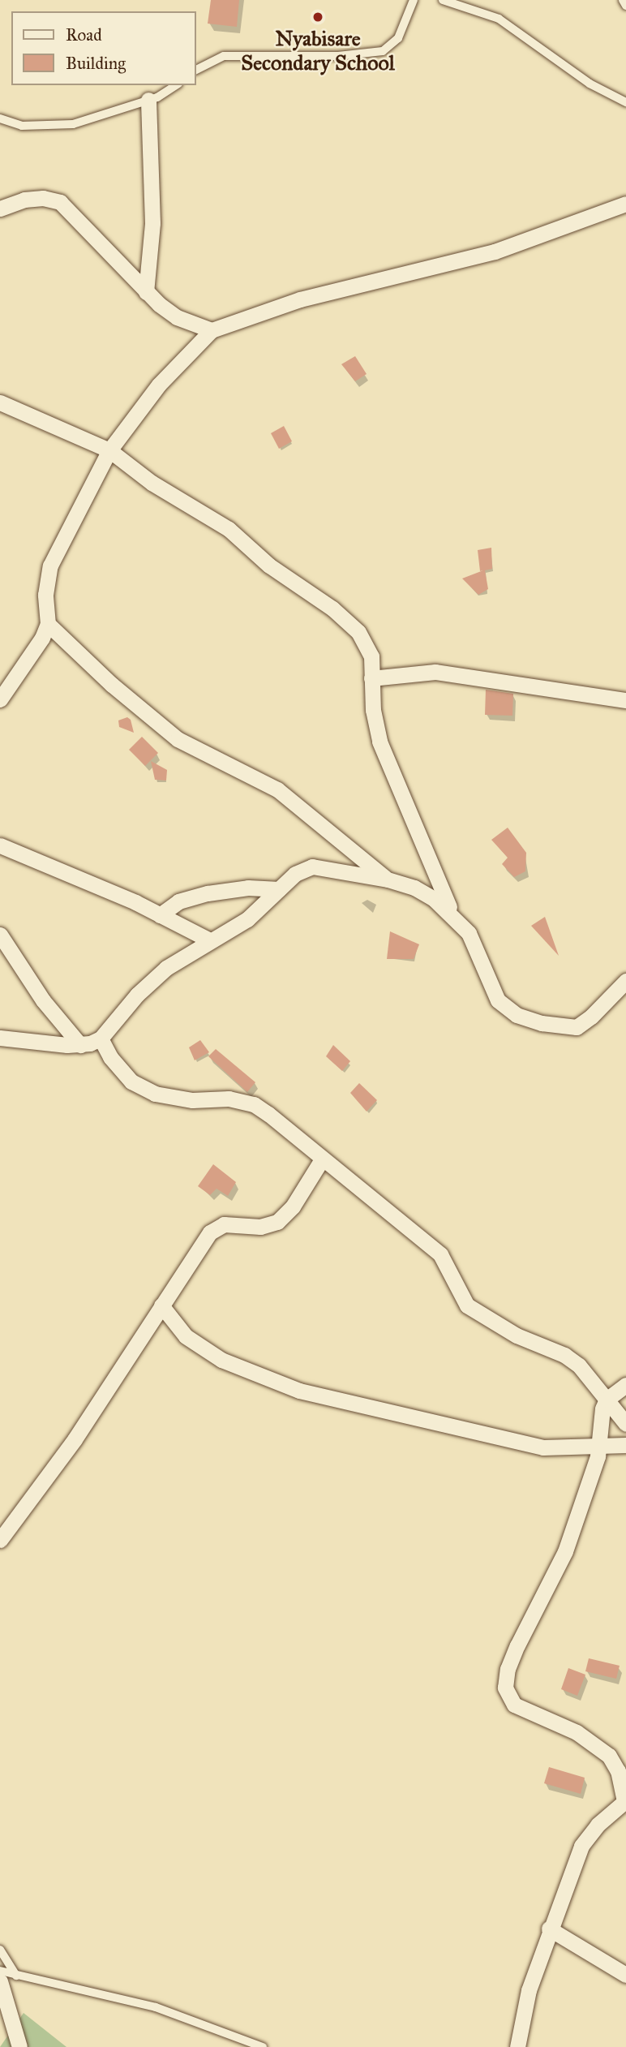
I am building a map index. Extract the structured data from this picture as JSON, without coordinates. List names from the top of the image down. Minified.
{"places":["Nyabisare Secondary School"],"legend":["Road","Building"]}
